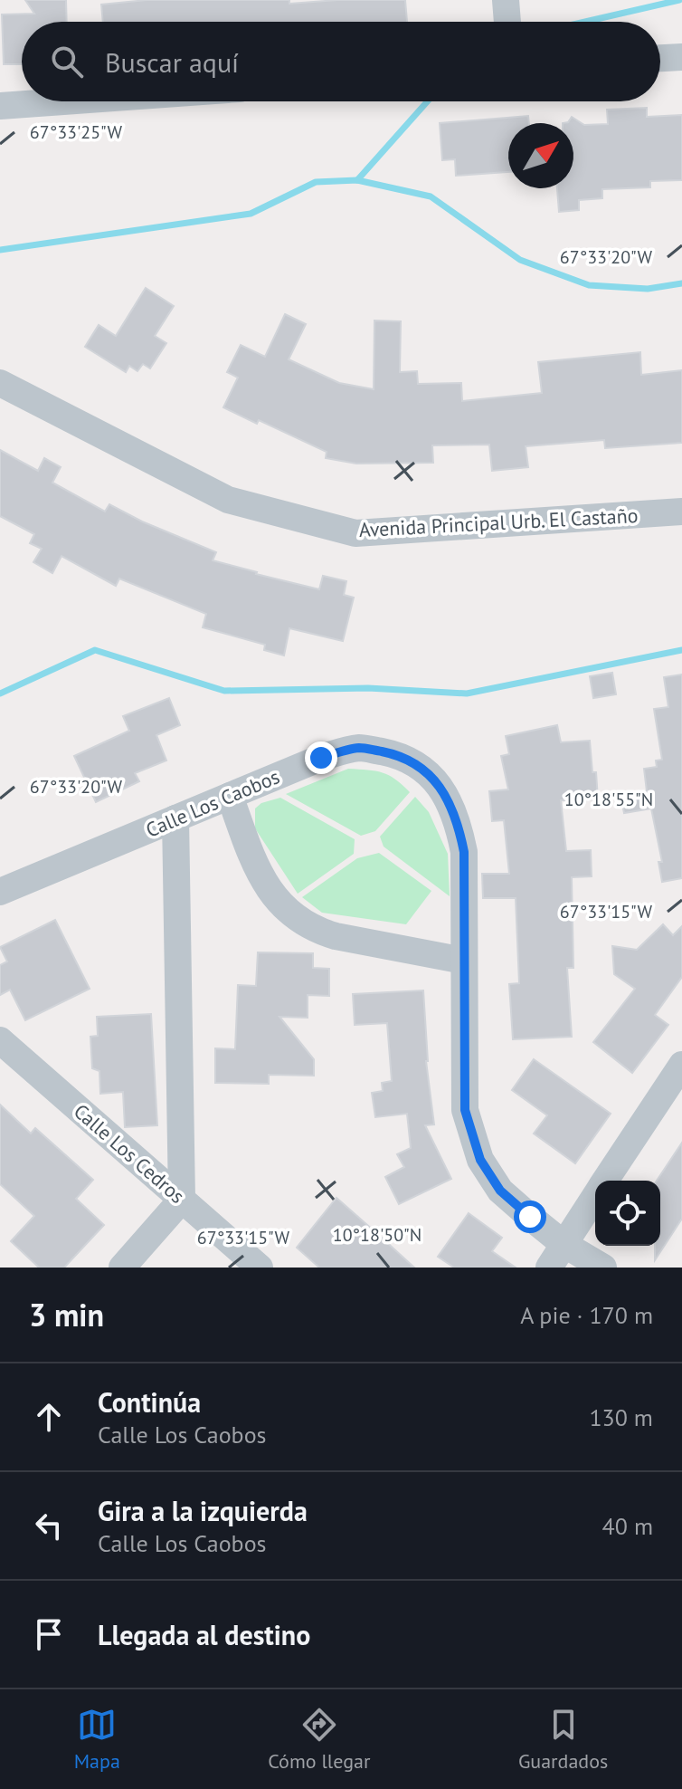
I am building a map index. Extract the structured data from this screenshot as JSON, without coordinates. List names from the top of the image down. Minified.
{"streets":{"street":["Avenida Principal Urb. El Castaño","Calle Los Caobos","Calle Los Cedros"]},"north":"top right","page":{"search":"Buscar aquí","heading":["3 min","A pie · 170 m"],"list":[["Continúa","Calle Los Caobos","130 m"],["Gira a la izquierda","Calle Los Caobos","40 m"],"Llegada al destino"],"nav":["Mapa","Cómo llegar","Guardados"]},"coordinates":["67°33'25\"W","67°33'20\"W","10°18'55\"N","67°33'15\"W","10°18'50\"N"]}
